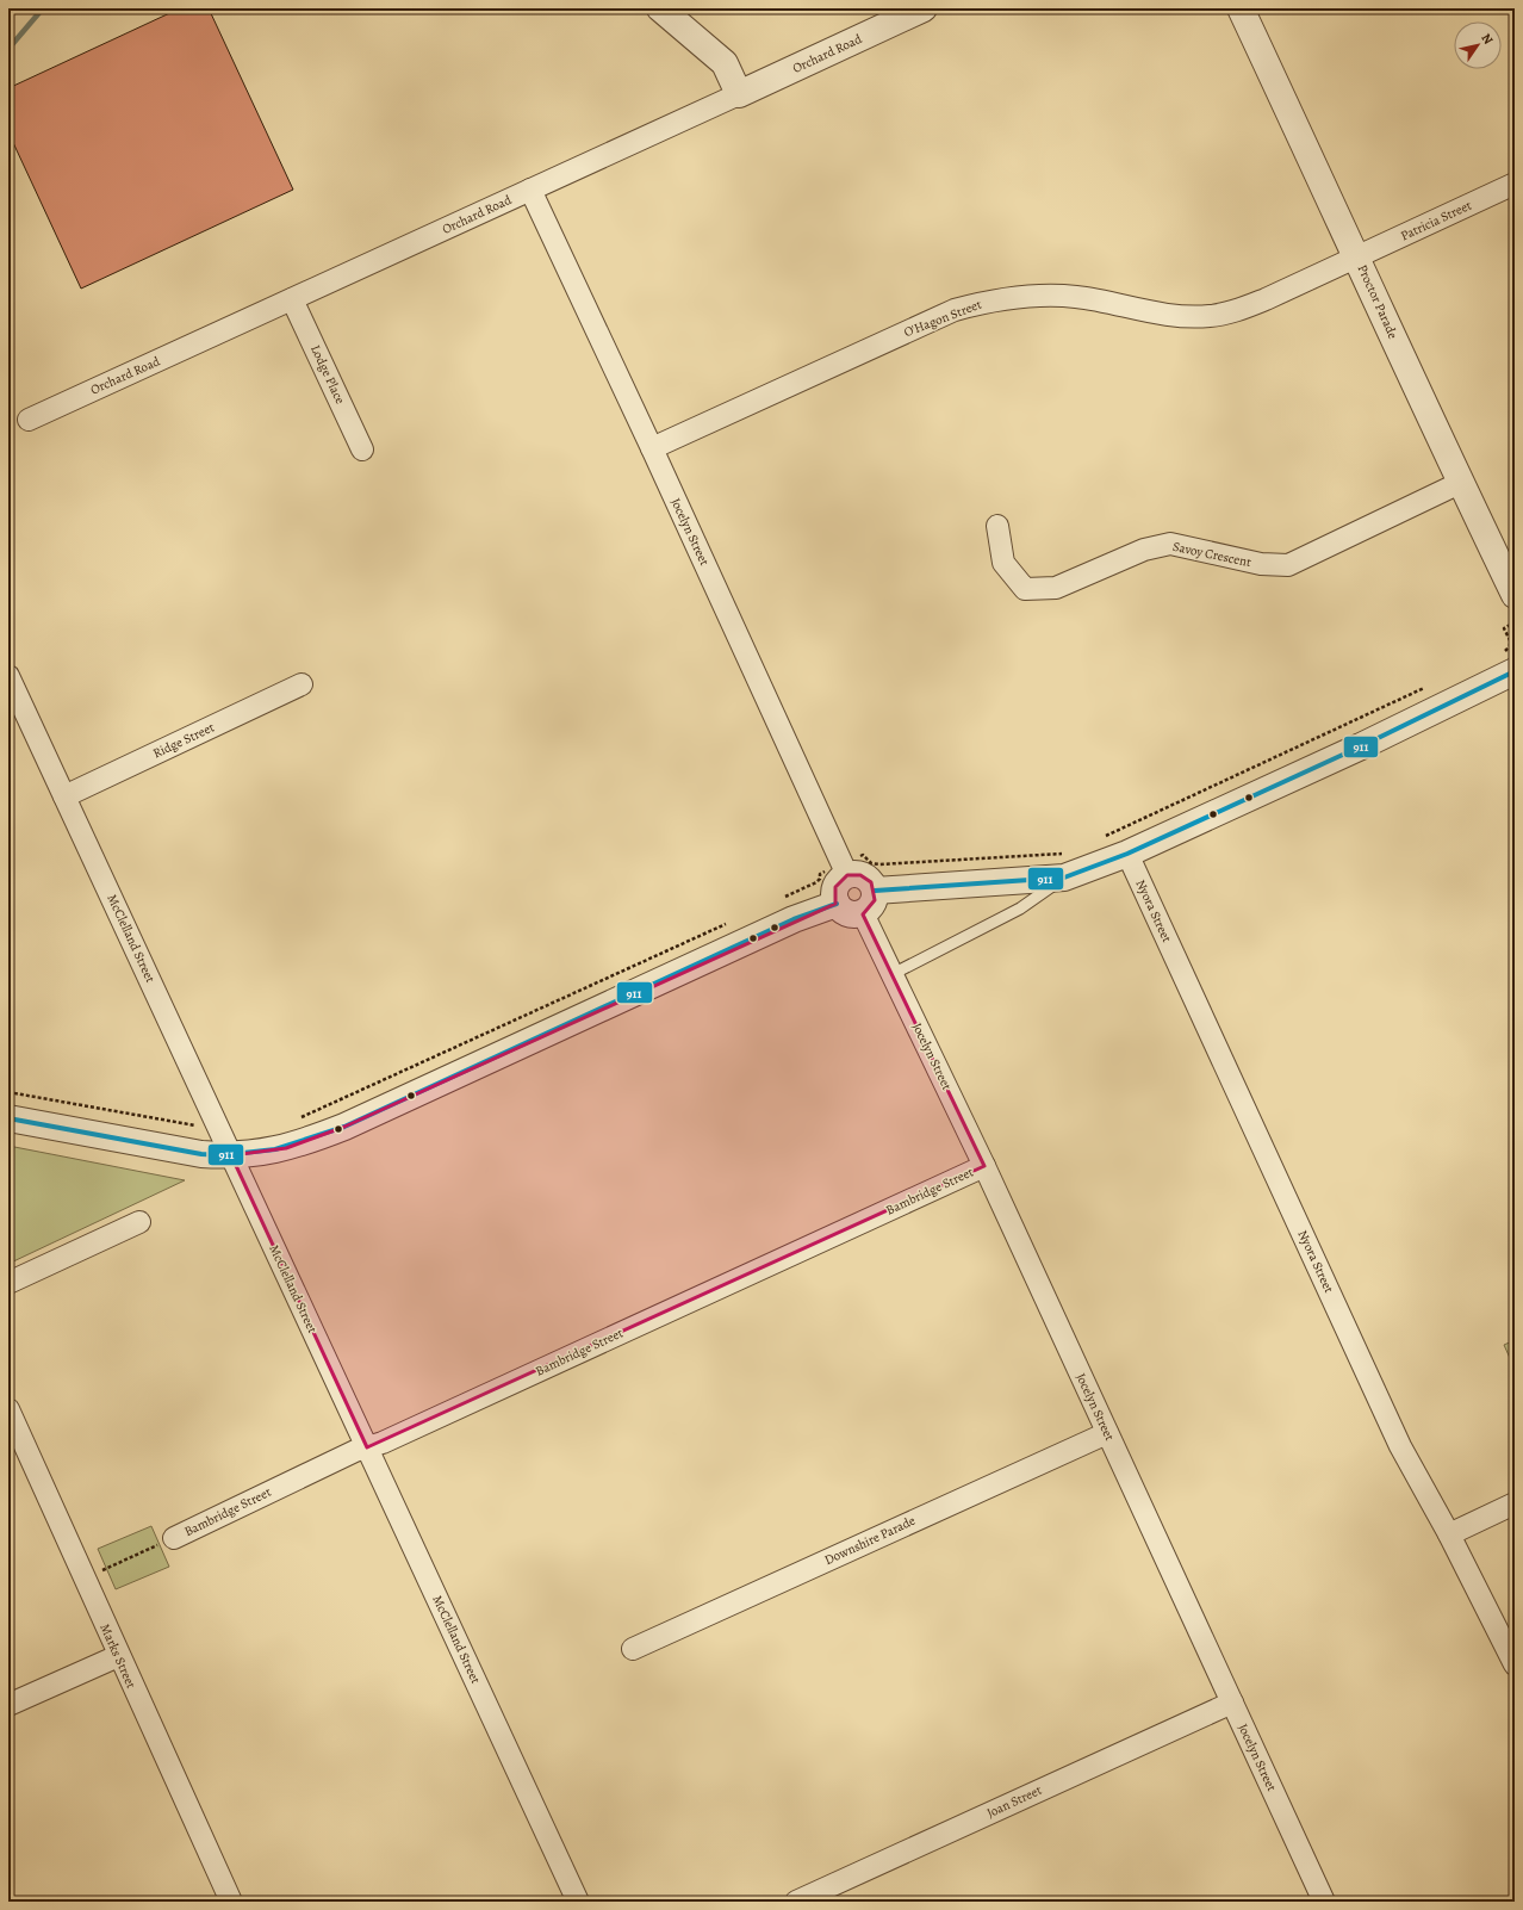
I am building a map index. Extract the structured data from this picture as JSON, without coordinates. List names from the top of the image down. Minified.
{"streets":{"street":["Orchard Road","Patricia Street","Proctor Parade","O'Hagon Street","Lodge Place","Jocelyn Street","Savoy Crescent","Ridge Street","Nyora Street","McClelland Street","Bambridge Street","Downshire Parade","Marks Street","Joan Street"]},"crossings":[["Orchard Road","Lodge Place"],["Orchard Road","Jocelyn Street"],["Patricia Street","Proctor Parade"],["Patricia Street","O'Hagon Street"],["Proctor Parade","O'Hagon Street"],["Proctor Parade","Savoy Crescent"],["O'Hagon Street","Jocelyn Street"],["Jocelyn Street","Bambridge Street"],["Jocelyn Street","Downshire Parade"],["Jocelyn Street","Joan Street"],["Ridge Street","McClelland Street"],["McClelland Street","Bambridge Street"]],"lines":["transit line 911"],"north":"top right"}
